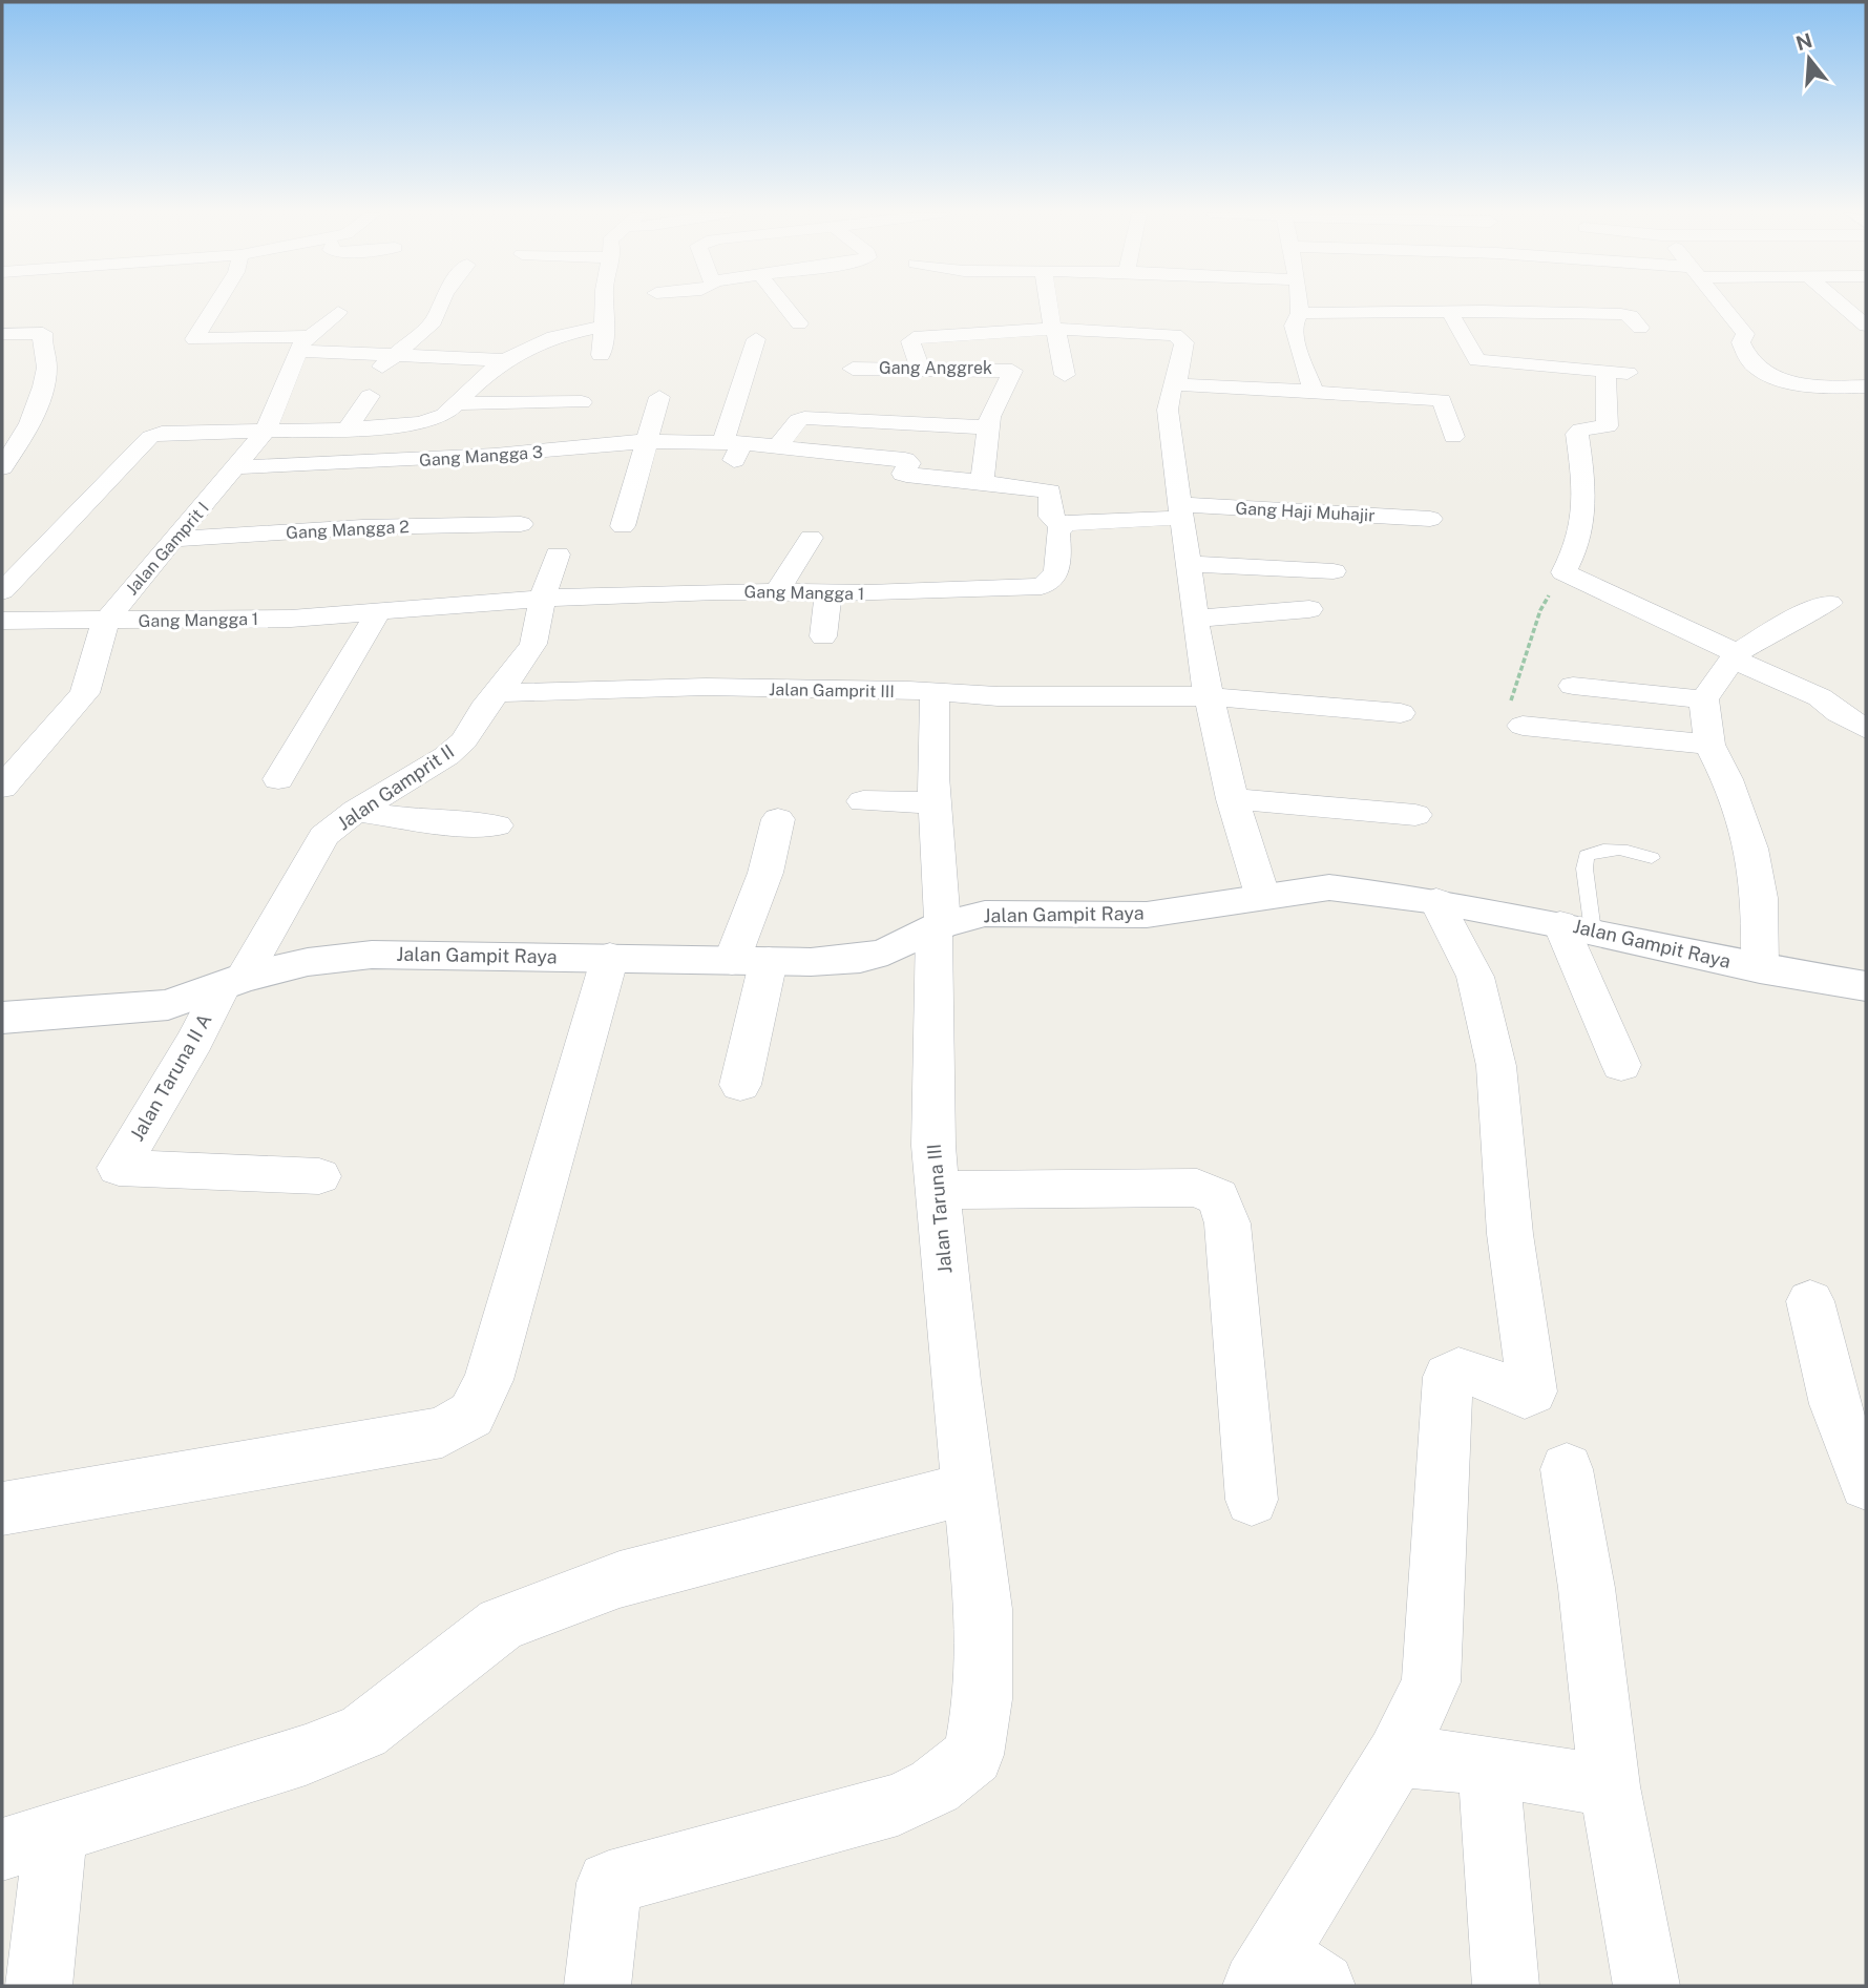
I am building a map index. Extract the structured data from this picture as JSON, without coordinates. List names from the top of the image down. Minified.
{"streets":{"street":["Gang Anggrek","Gang Mangga 3","Gang Haji Muhajir","Gang Mangga 2","Jalan Gamprit I","Gang Mangga 1","Jalan Gamprit III","Jalan Gamprit II","Jalan Gampit Raya","Jalan Taruna II A","Jalan Taruna III"]},"crossings":[["Gang Anggrek","Gang Mangga 3"],["Gang Mangga 3","Jalan Gamprit I"],["Gang Mangga 2","Jalan Gamprit I"],["Jalan Gamprit I","Gang Mangga 1"],["Gang Mangga 1","Jalan Gamprit II"],["Jalan Gamprit III","Jalan Gamprit II"],["Jalan Gamprit II","Jalan Gampit Raya"],["Jalan Gamprit II","Jalan Taruna II A"],["Jalan Gampit Raya","Jalan Taruna II A"],["Jalan Gampit Raya","Jalan Taruna III"]],"north":"top"}
